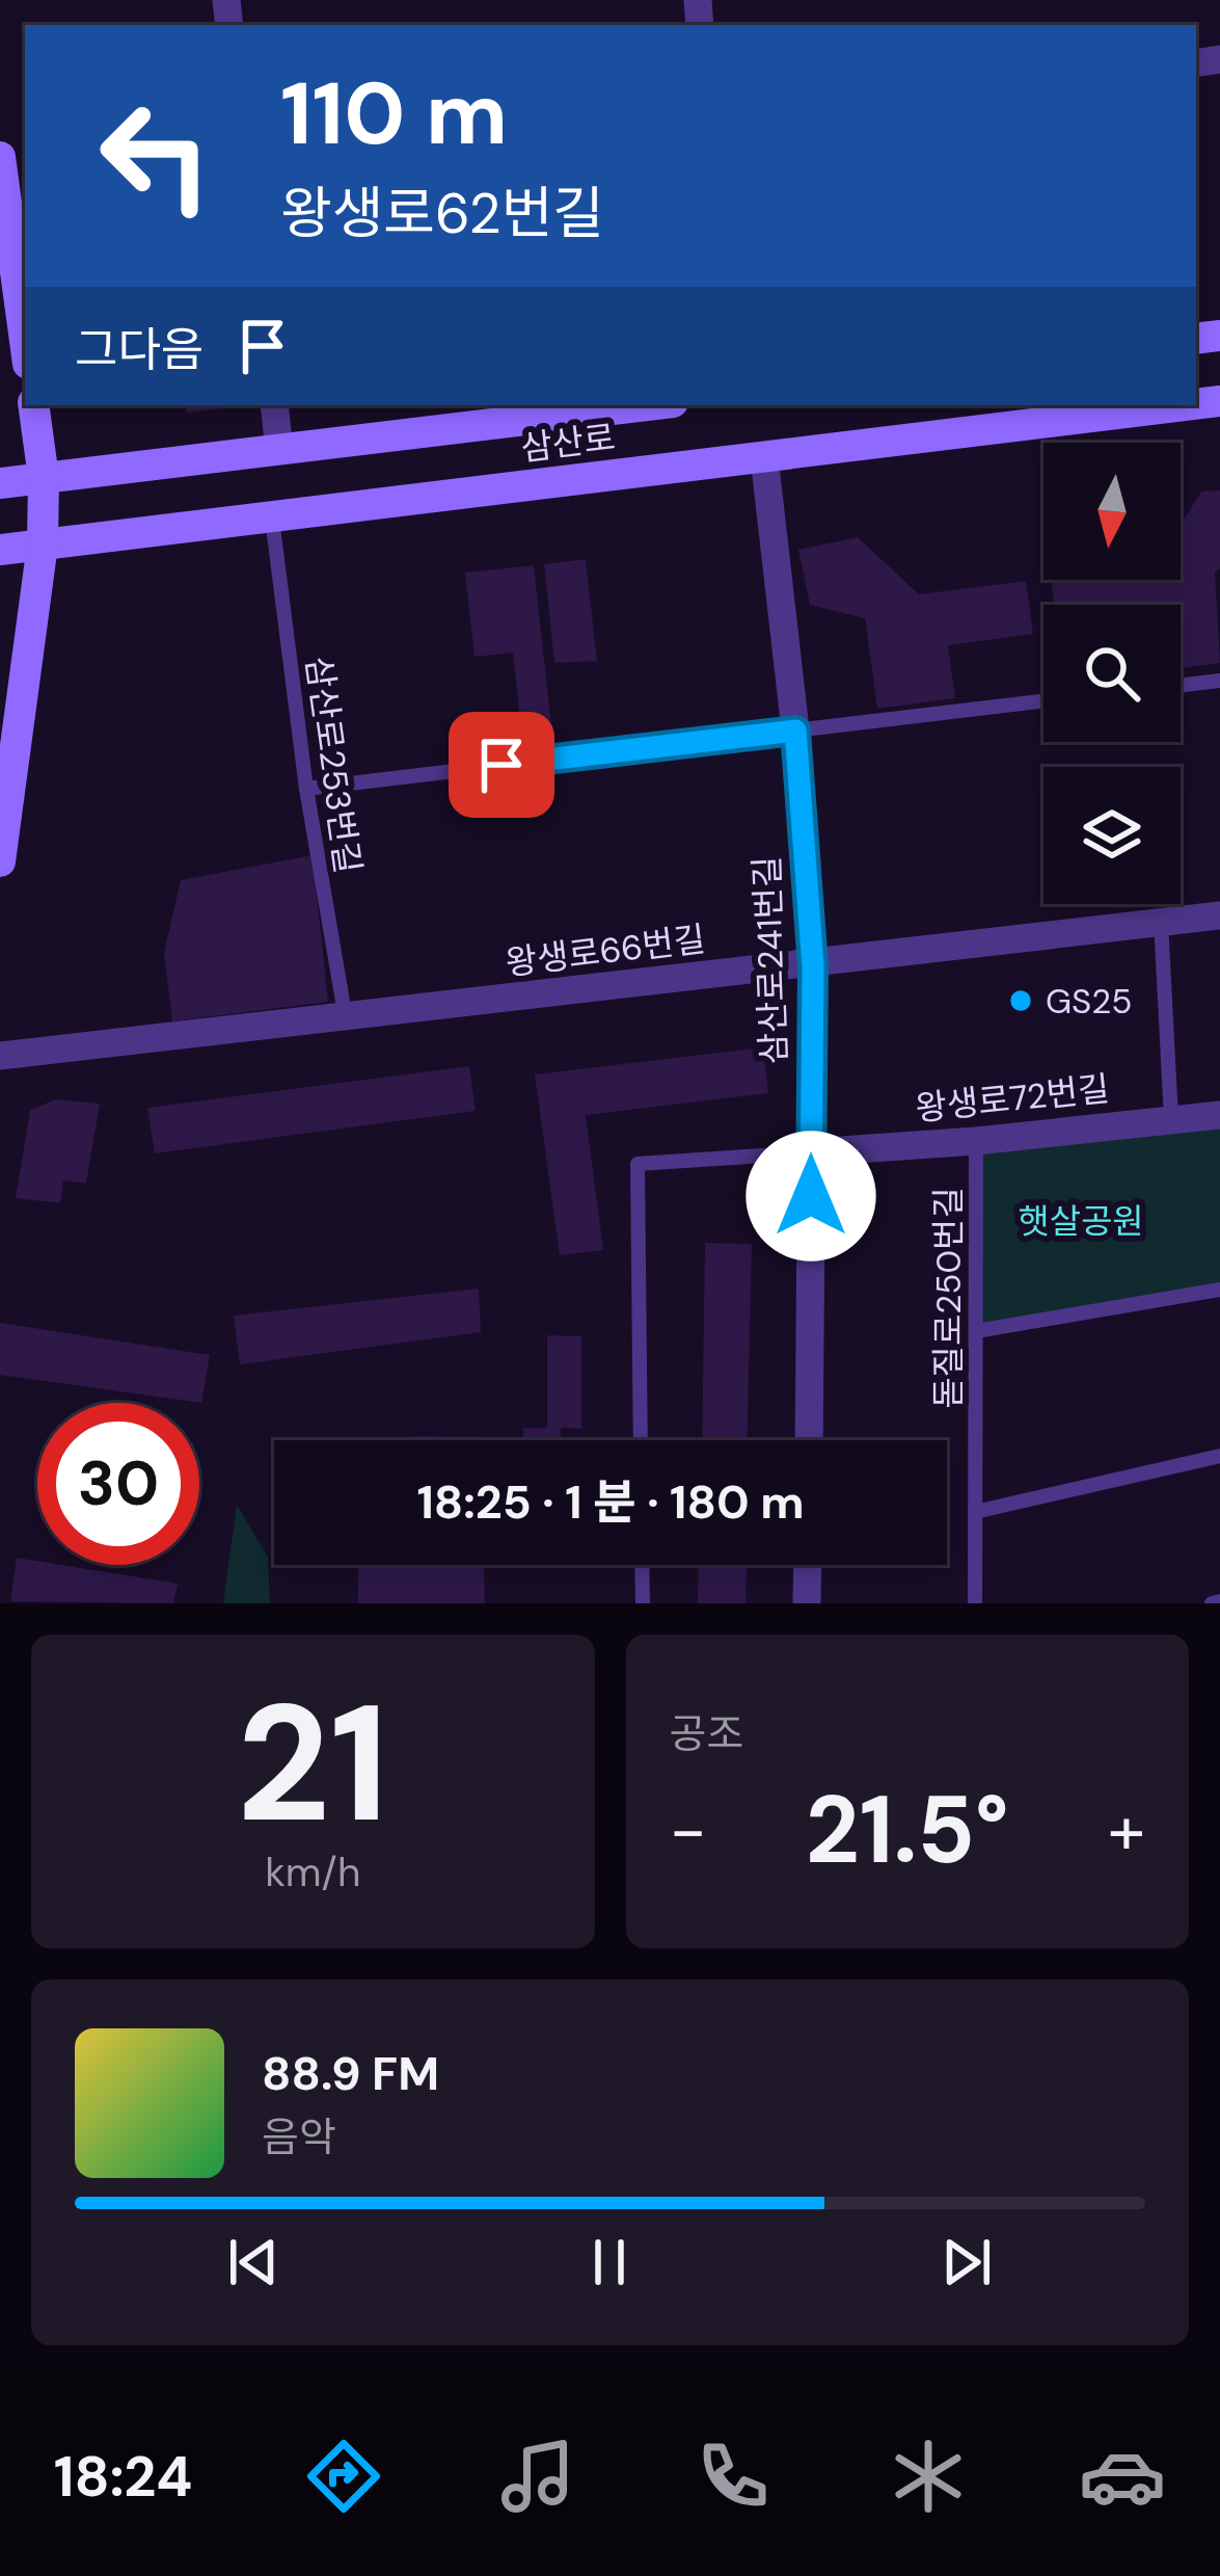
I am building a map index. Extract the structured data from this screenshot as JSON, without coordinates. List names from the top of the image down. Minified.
{"streets":{"main road":["삼산로"],"street":["왕생로66번길","삼산로241번길","왕생로72번길"],"lane":["삼산로253번길","돋질로250번길"]},"crossings":[["삼산로","삼산로253번길"],["삼산로","삼산로241번길"],["삼산로253번길","왕생로66번길"],["왕생로66번길","삼산로241번길"],["삼산로241번길","왕생로72번길"],["왕생로72번길","돋질로250번길"]],"parks":["햇살공원"],"places":["GS25"],"north":"bottom","page":{"turn":["110 m","왕생로62번길"],"then":"그다음","limit":"30","trip":"18:25 · 1 분 · 180 m","tile":[["21","km/h"],"공조"],"heat":["−","21.5°","+"],"song":["88.9 FM","음악"],"tabs":"18:24"}}
